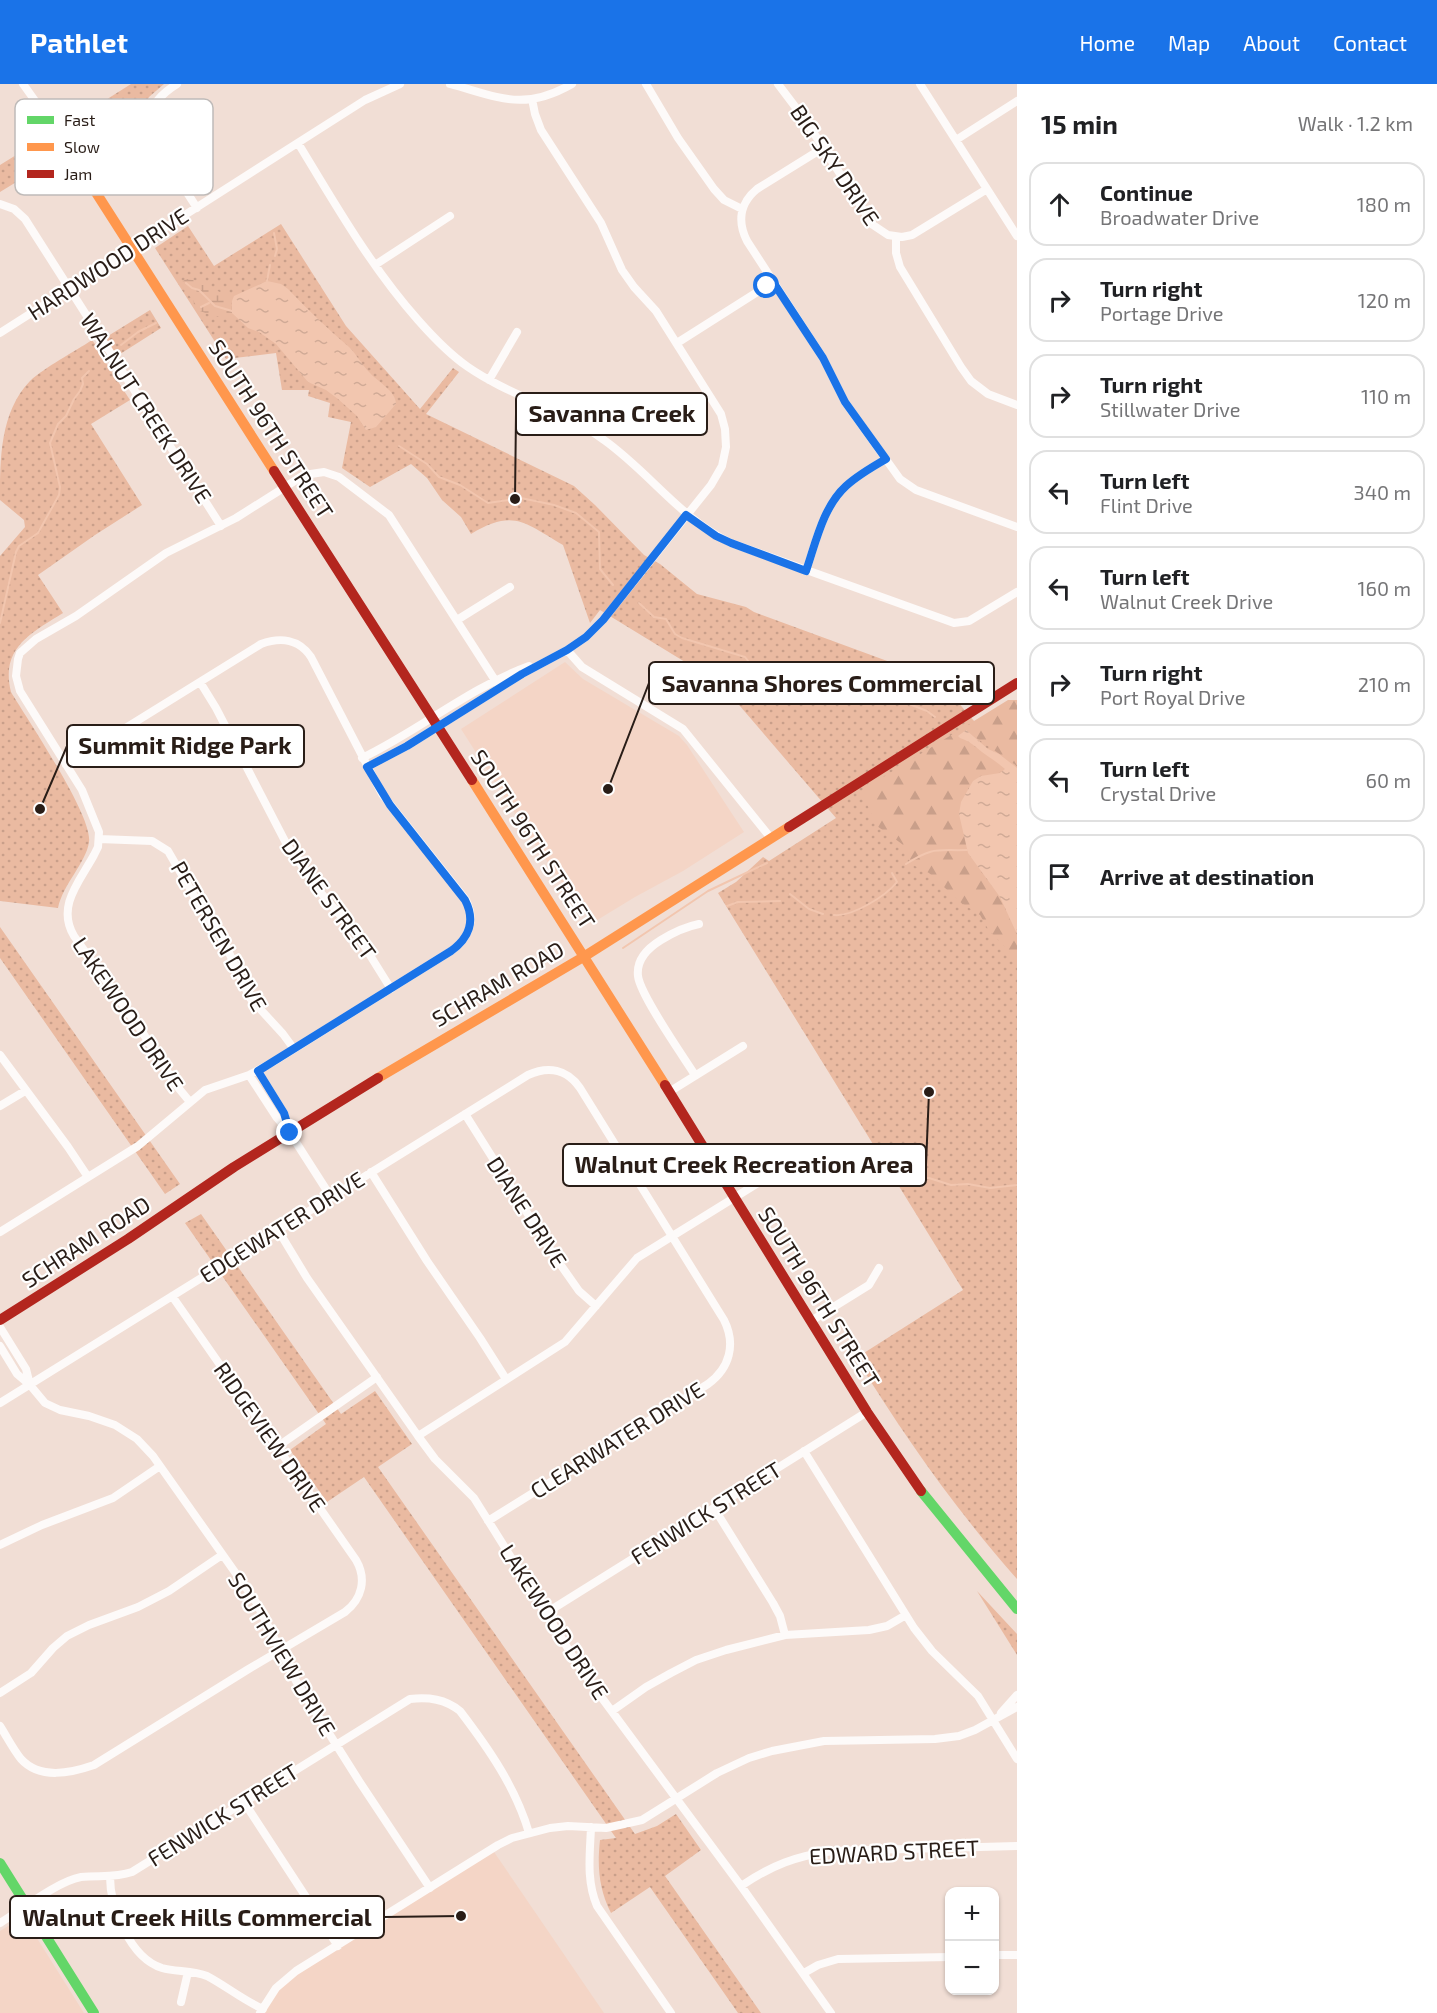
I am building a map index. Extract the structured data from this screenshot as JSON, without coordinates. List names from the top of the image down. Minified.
{"streets":{"main road":["SOUTH 96TH STREET","SCHRAM ROAD"],"street":["BIG SKY DRIVE","HARDWOOD DRIVE","WALNUT CREEK DRIVE","DIANE STREET","PETERSEN DRIVE","LAKEWOOD DRIVE","DIANE DRIVE","EDGEWATER DRIVE","RIDGEVIEW DRIVE","CLEARWATER DRIVE","FENWICK STREET","SOUTHVIEW DRIVE","EDWARD STREET"]},"crossings":[["HARDWOOD DRIVE","WALNUT CREEK DRIVE"],["HARDWOOD DRIVE","SOUTH 96TH STREET"],["SOUTH 96TH STREET","SCHRAM ROAD"],["SOUTH 96TH STREET","FENWICK STREET"],["PETERSEN DRIVE","LAKEWOOD DRIVE"],["LAKEWOOD DRIVE","EDGEWATER DRIVE"],["LAKEWOOD DRIVE","CLEARWATER DRIVE"],["LAKEWOOD DRIVE","FENWICK STREET"],["LAKEWOOD DRIVE","EDWARD STREET"],["DIANE DRIVE","EDGEWATER DRIVE"],["EDGEWATER DRIVE","RIDGEVIEW DRIVE"],["EDGEWATER DRIVE","CLEARWATER DRIVE"],["EDGEWATER DRIVE","SOUTHVIEW DRIVE"],["RIDGEVIEW DRIVE","SOUTHVIEW DRIVE"],["FENWICK STREET","SOUTHVIEW DRIVE"]],"places":["Savanna Creek","Savanna Shores Commercial","Summit Ridge Park","Walnut Creek Recreation Area","Walnut Creek Hills Commercial"],"legend":["Fast","Slow","Jam"],"page":{"header":"Pathlet","nav":["Home","Map","About","Contact"],"heading":["15 min","Walk · 1.2 km"],"list":[["Continue","Broadwater Drive","180 m"],["Turn right","Portage Drive","120 m"],["Turn right","Stillwater Drive","110 m"],["Turn left","Flint Drive","340 m"],["Turn left","Walnut Creek Drive","160 m"],["Turn right","Port Royal Drive","210 m"],["Turn left","Crystal Drive","60 m"],"Arrive at destination"],"map_buttons":["+","−"]}}
